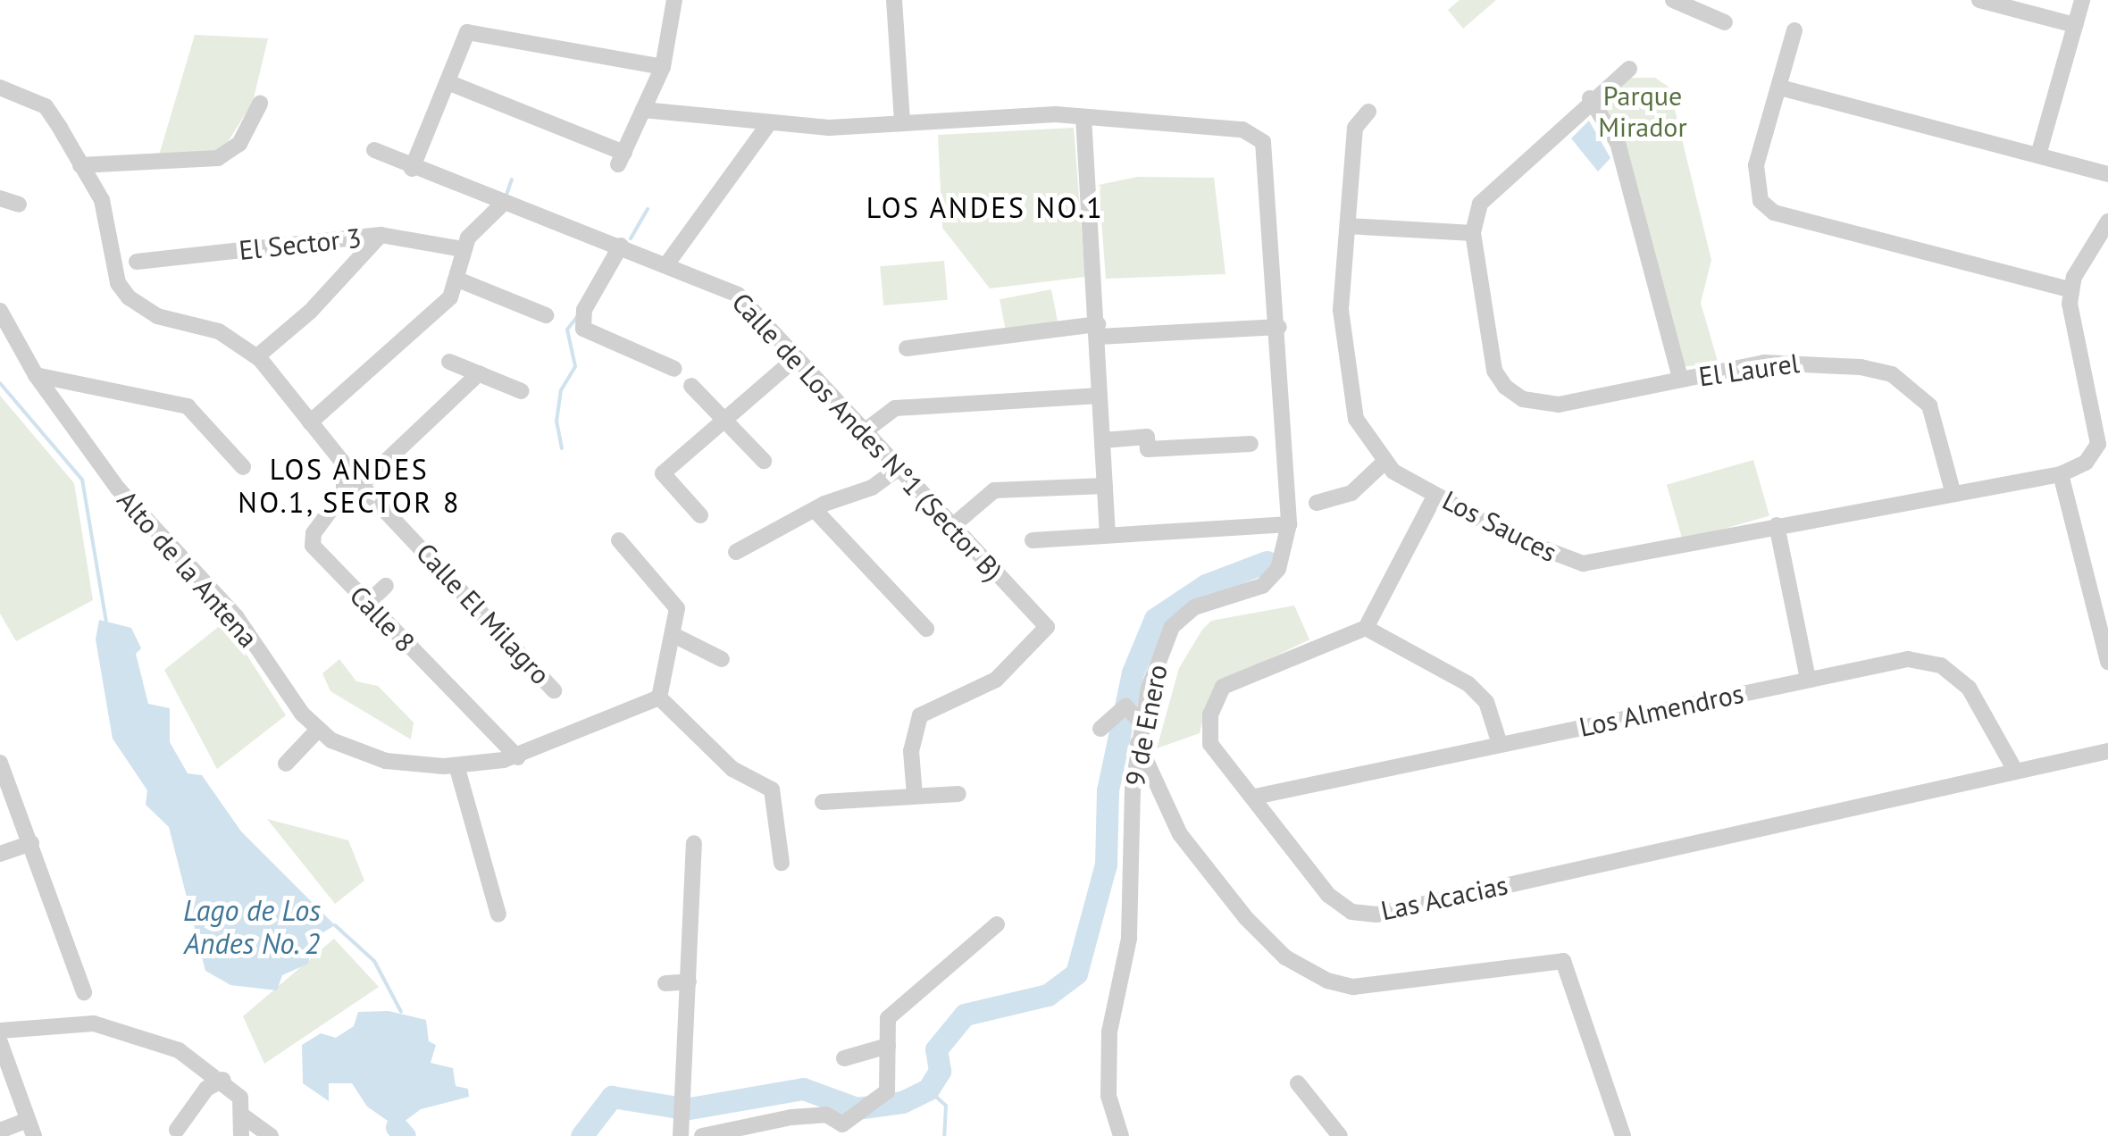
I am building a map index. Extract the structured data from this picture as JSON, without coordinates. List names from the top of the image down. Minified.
{"streets":{"street":["El Sector 3","El Laurel","Calle de Los Andes N°1 (Sector B)","Los Sauces","Alto de la Antena","Calle El Milagro","Calle 8","Los Almendros","9 de Enero","Las Acacias"]},"crossings":[["El Laurel","Los Sauces"],["Alto de la Antena","Calle 8"],["Calle El Milagro","Calle 8"],["Los Almendros","Las Acacias"]],"districts":["LOS ANDES NO.1","LOS ANDES NO.1, SECTOR 8"],"water":["Lago de Los Andes No. 2"],"parks":["Parque Mirador"]}
